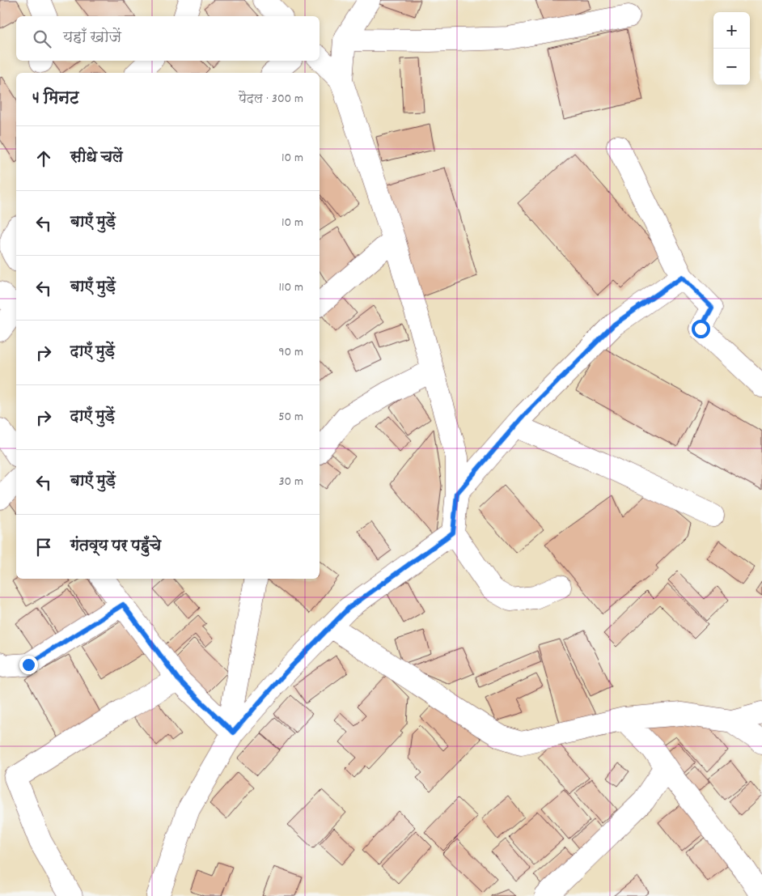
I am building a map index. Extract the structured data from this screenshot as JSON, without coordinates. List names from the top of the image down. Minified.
{"page":{"map_buttons":["+","−"],"search":"यहाँ खोजें","heading":["4 मिनट","पैदल · 300 m"],"list":[["सीधे चलें","10 m"],["बाएँ मुड़ें","10 m"],["बाएँ मुड़ें","110 m"],["दाएँ मुड़ें","90 m"],["दाएँ मुड़ें","50 m"],["बाएँ मुड़ें","30 m"],"गंतव्य पर पहुँचे"]}}
